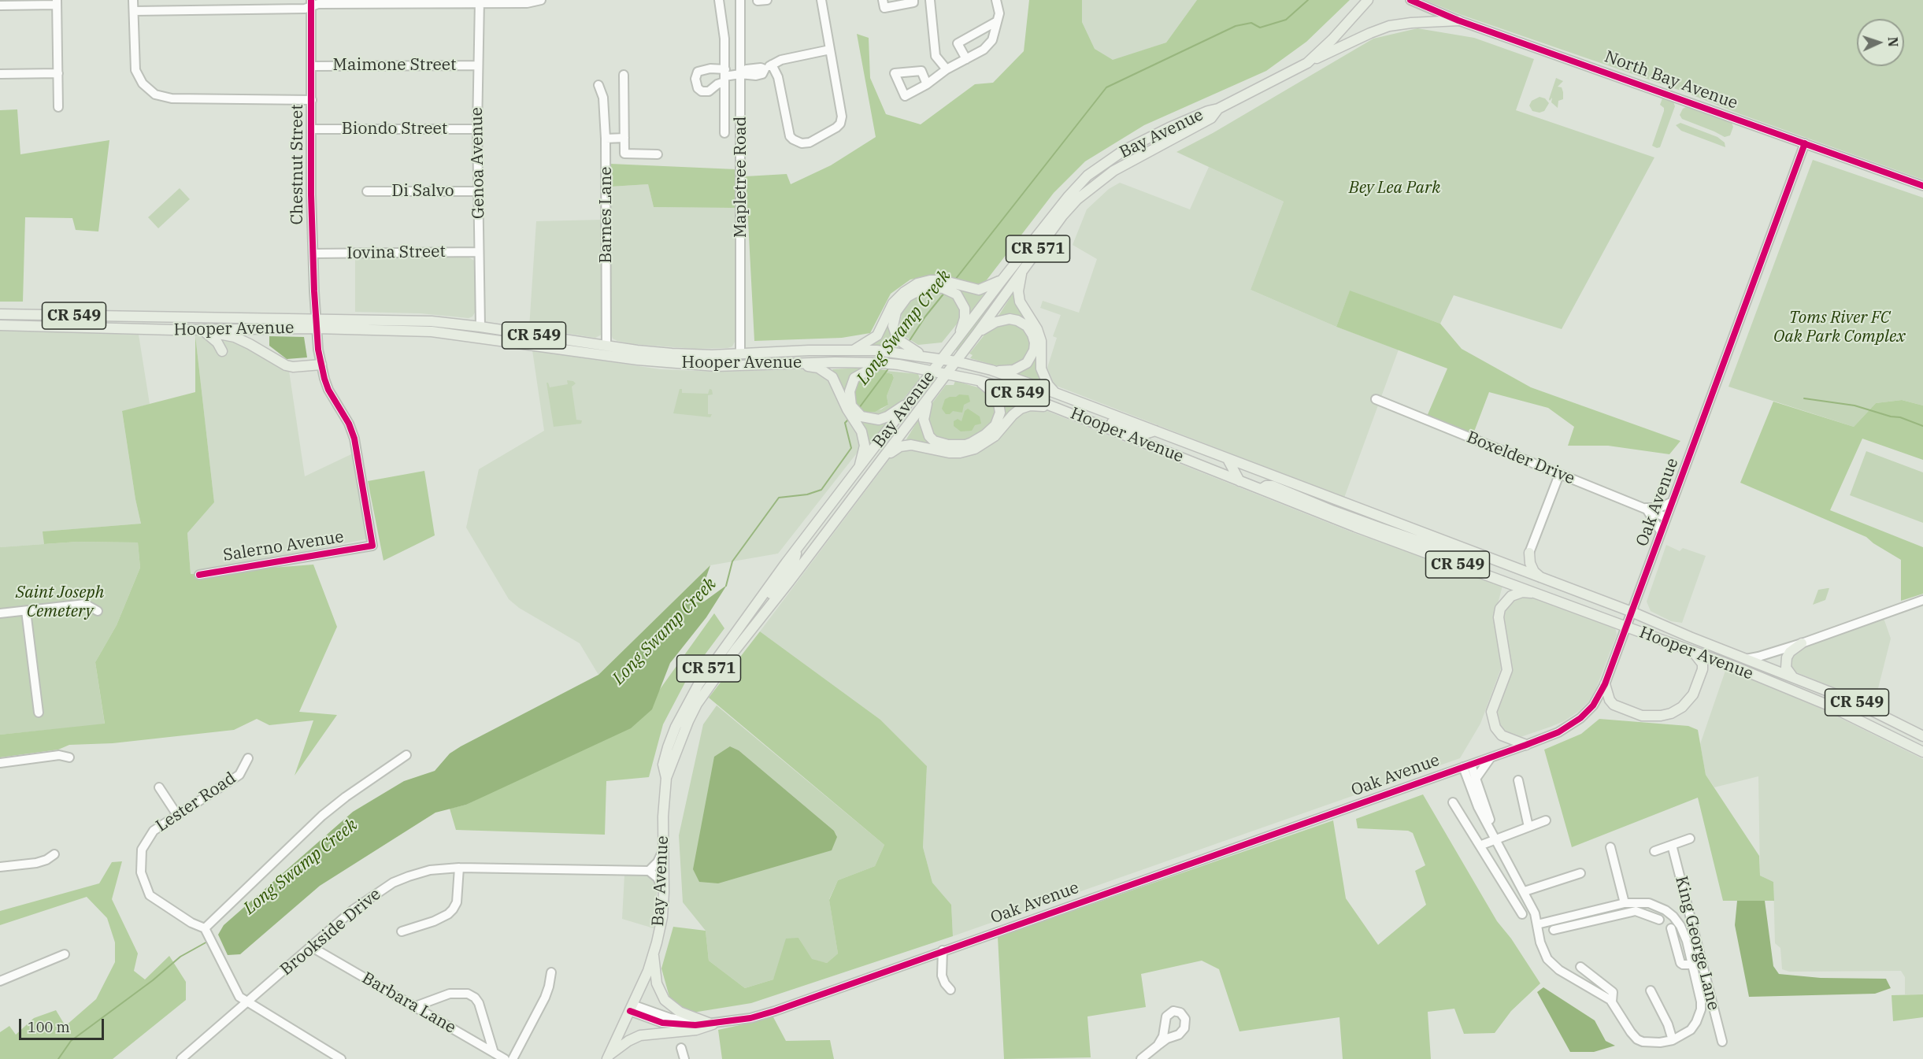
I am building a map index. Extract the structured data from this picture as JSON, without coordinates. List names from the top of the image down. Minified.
{"streets":{"main road":["Bay Avenue","CR 571","CR 549","Hooper Avenue"],"street":["Maimone Street","North Bay Avenue","Biondo Street","Genoa Avenue","Chestnut Street","Mapletree Road","Di Salvo","Barnes Lane","Iovina Street","Boxelder Drive","Oak Avenue","Salerno Avenue","Lester Road","Brookside Drive","King George Lane","Barbara Lane"]},"crossings":[["Maimone Street","Genoa Avenue"],["Maimone Street","Chestnut Street"],["North Bay Avenue","Oak Avenue"],["Biondo Street","Genoa Avenue"],["Biondo Street","Chestnut Street"],["Bay Avenue","Hooper Avenue"],["Bay Avenue","Oak Avenue"],["Genoa Avenue","Di Salvo"],["Genoa Avenue","Iovina Street"],["Genoa Avenue","Hooper Avenue"],["Chestnut Street","Iovina Street"],["Chestnut Street","Hooper Avenue"],["Chestnut Street","Salerno Avenue"],["Mapletree Road","Hooper Avenue"],["Barnes Lane","Hooper Avenue"],["Hooper Avenue","Oak Avenue"],["Boxelder Drive","Oak Avenue"],["Brookside Drive","Barbara Lane"]],"water":["Long Swamp Creek"],"parks":["Bey Lea Park","Toms River FC Oak Park Complex","Saint Joseph Cemetery"],"scale_bar":"100 m","north":"right"}
